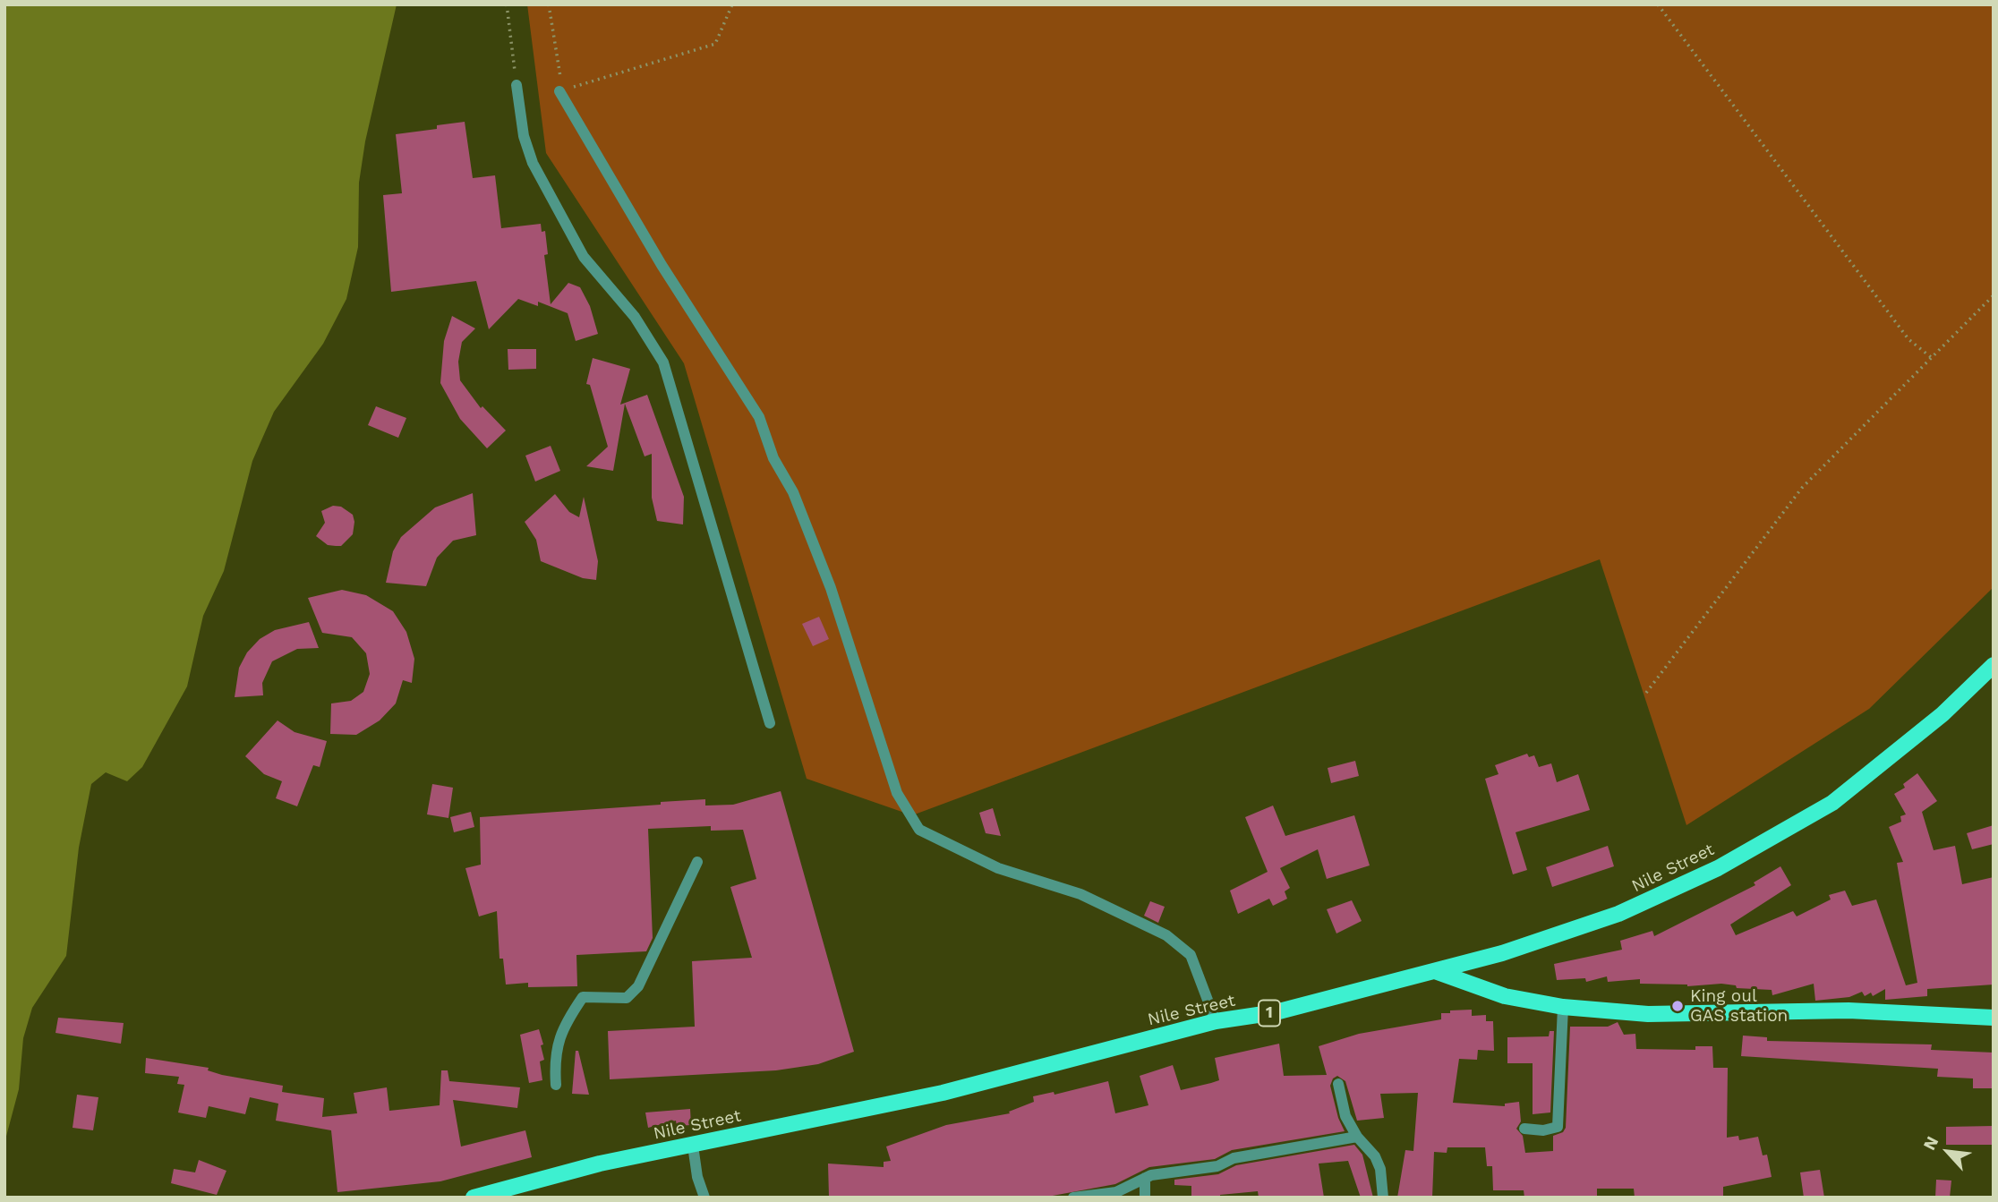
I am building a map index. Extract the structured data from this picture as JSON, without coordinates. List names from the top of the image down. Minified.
{"streets":{"main road":["Nile Street","1"]},"places":["King oul GAS station"],"north":"top left"}
